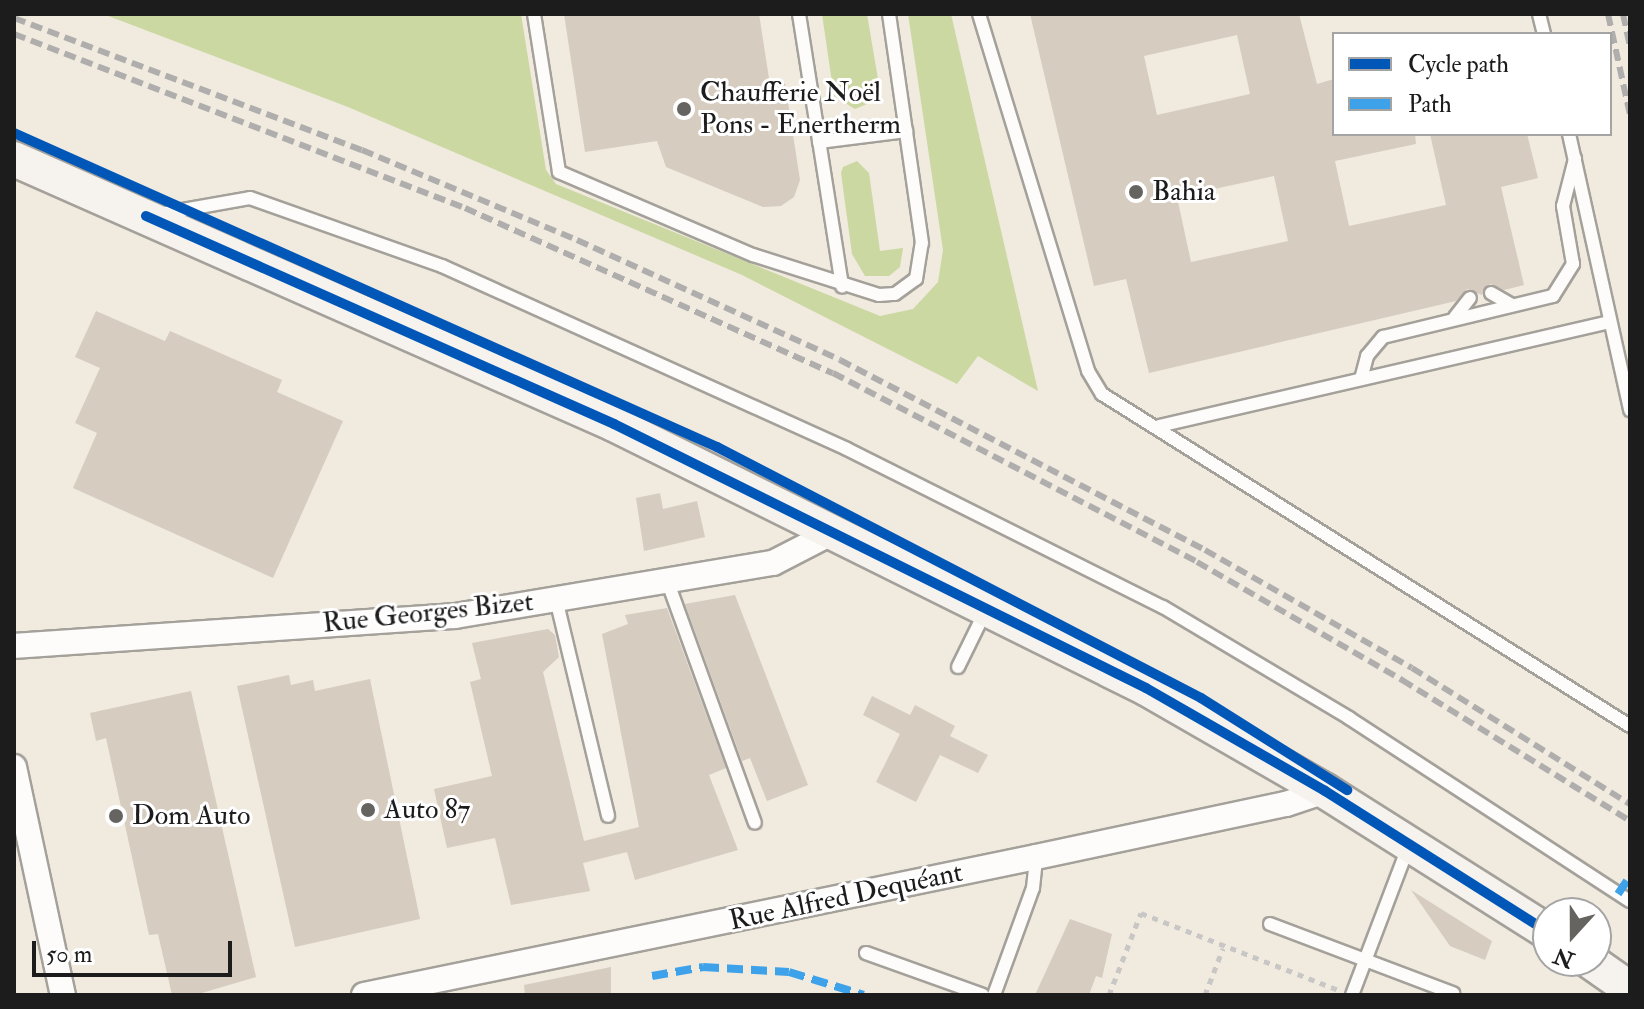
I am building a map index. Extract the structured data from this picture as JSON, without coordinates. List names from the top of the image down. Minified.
{"streets":{"street":["Rue Georges Bizet","Rue Alfred Dequéant"]},"places":["Chaufferie Noël Pons - Enertherm","Bahia","Auto 87","Dom Auto"],"legend":["Cycle path","Path"],"scale_bar":"50 m","north":"bottom"}
